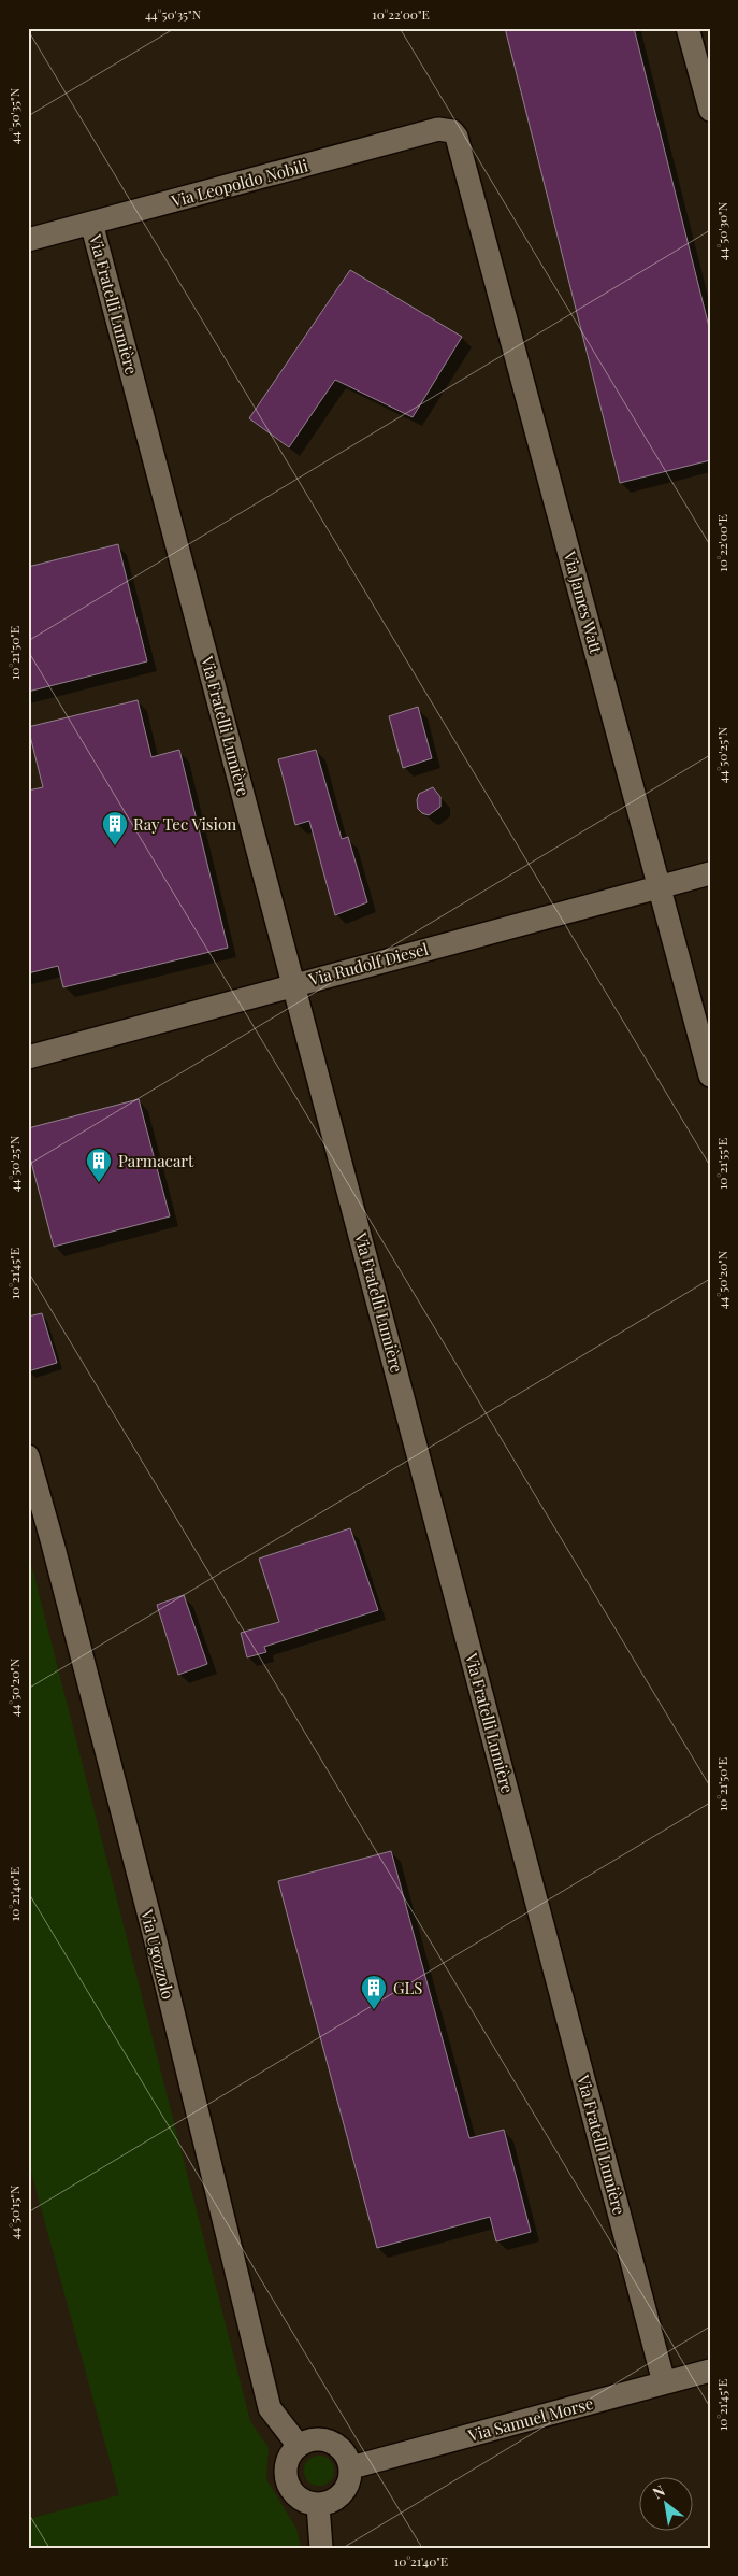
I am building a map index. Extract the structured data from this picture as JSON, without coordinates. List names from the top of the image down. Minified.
{"streets":{"street":["Via Leopoldo Nobili","Via Fratelli Lumière","Via James Watt","Via Rudolf Diesel","Via Ugozzolo","Via Samuel Morse"]},"crossings":[["Via Leopoldo Nobili","Via Fratelli Lumière"],["Via Leopoldo Nobili","Via James Watt"],["Via Fratelli Lumière","Via Rudolf Diesel"],["Via Fratelli Lumière","Via Samuel Morse"],["Via James Watt","Via Rudolf Diesel"],["Via Ugozzolo","Via Samuel Morse"]],"places":{"building":["Ray Tec Vision","Parmacart","GLS"]},"north":"top left","coordinates":["44°50'35\"N","10°22'00\"E","44°50'30\"N","10°21'50\"E","44°50'25\"N","10°21'55\"E","10°21'45\"E","44°50'20\"N","10°21'40\"E","44°50'15\"N"]}
